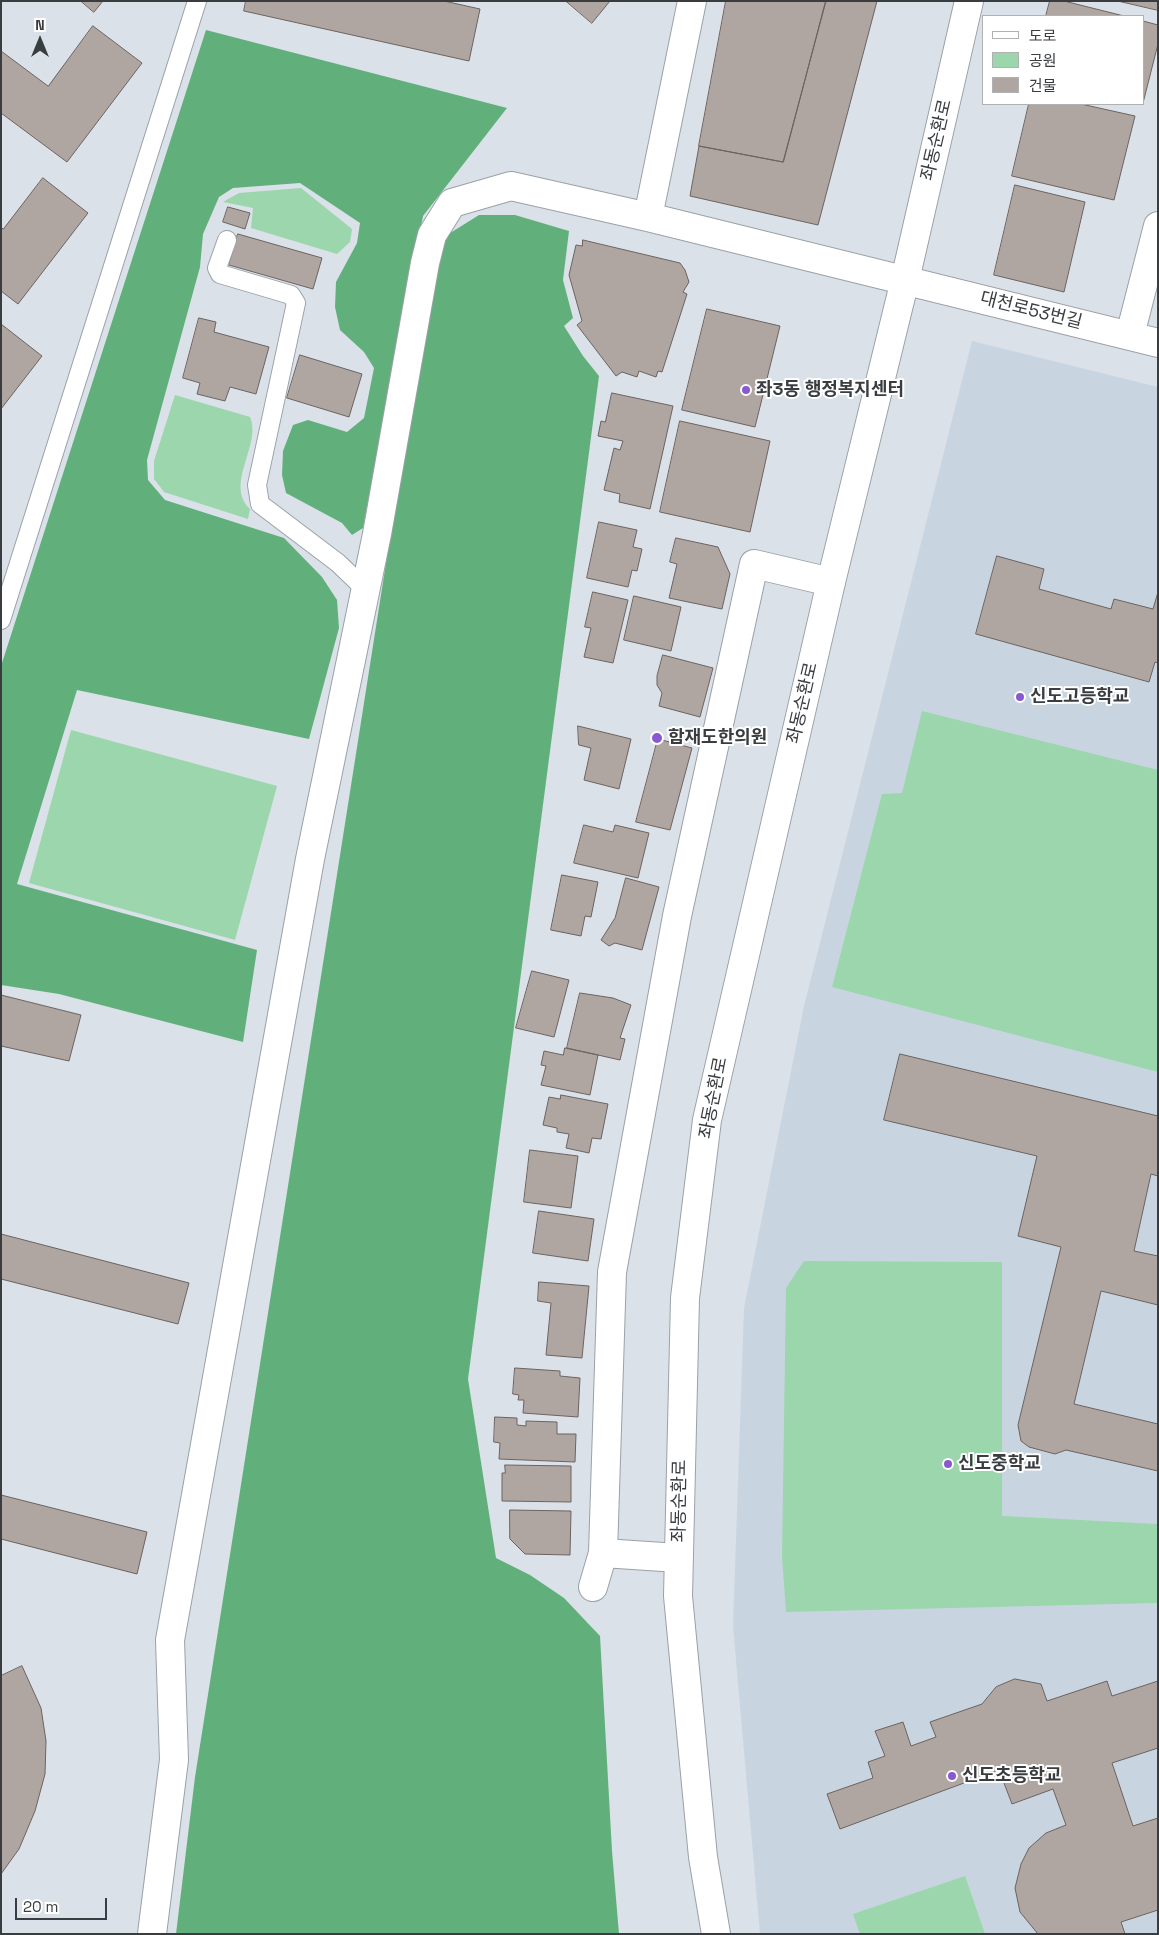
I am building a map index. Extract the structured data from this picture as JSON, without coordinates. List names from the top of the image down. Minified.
{"streets":{"street":["좌동순환로","대천로53번길"]},"crossings":[["좌동순환로","대천로53번길"]],"places":["좌3동 행정복지센터","신도고등학교","함재도한의원","신도중학교","신도초등학교"],"legend":["도로","공원","건물"],"scale_bar":"20 m","north":"top"}
